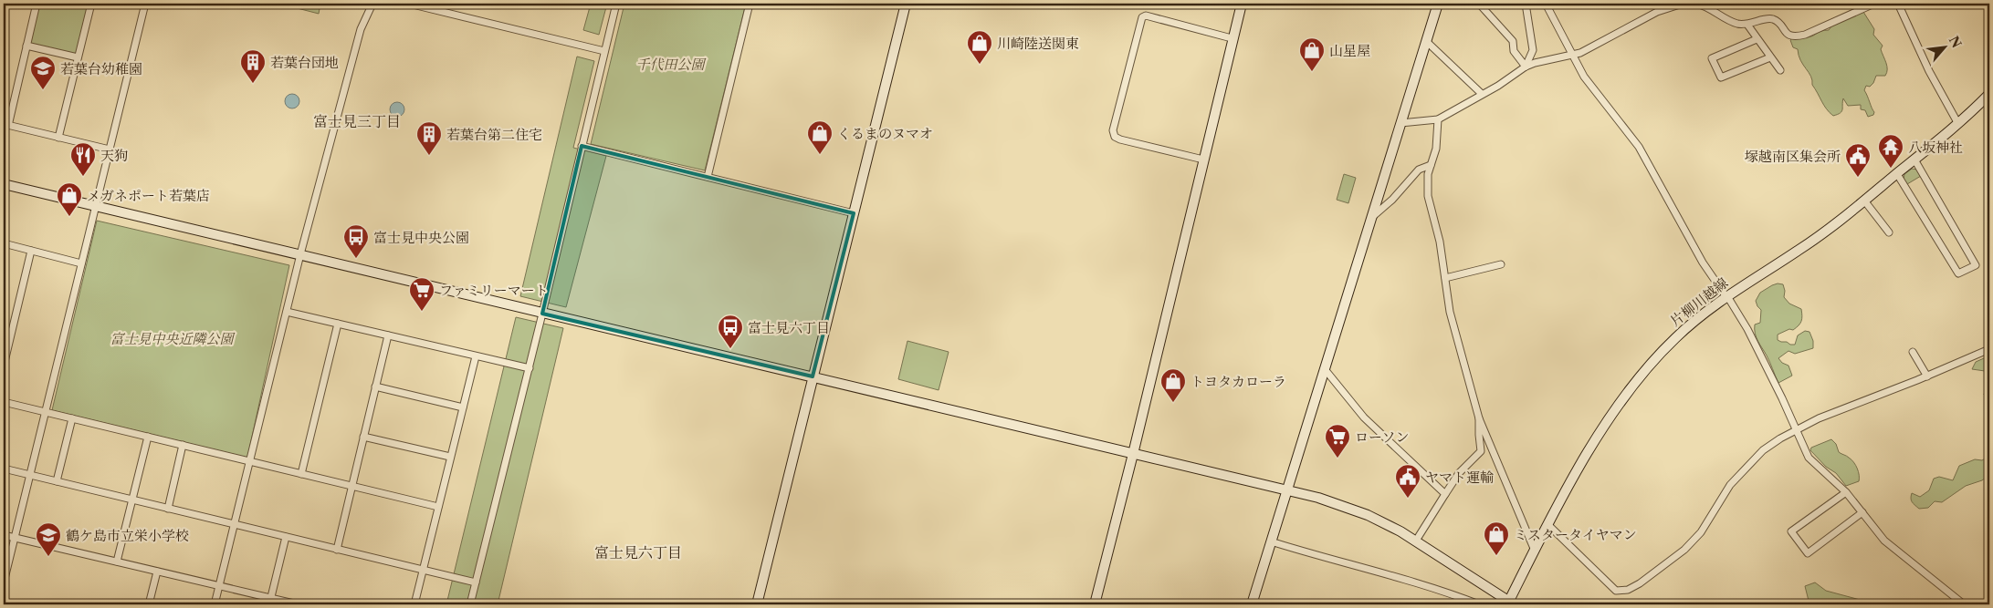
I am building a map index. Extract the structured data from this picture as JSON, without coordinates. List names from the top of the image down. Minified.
{"streets":{"street":["片柳川越線"]},"districts":["富士見三丁目","富士見六丁目"],"parks":["千代田公園","富士見中央近隣公園"],"places":{"shop":["川崎陸送関東","山星屋","くるまのヌマオ","メガネポート若葉店","トヨタカローラ","ミスタータイヤマン"],"building":["若葉台団地","若葉台第二住宅"],"school or university":["若葉台幼稚園","鶴ケ島市立栄小学校"],"temple":["八坂神社"],"restaurant":["天狗"],"public building":["塚越南区集会所","ヤマト運輸"],"bus stop":["富士見中央公園","富士見六丁目"],"supermarket":["ファミリーマート","ローソン"]},"north":"top right"}
